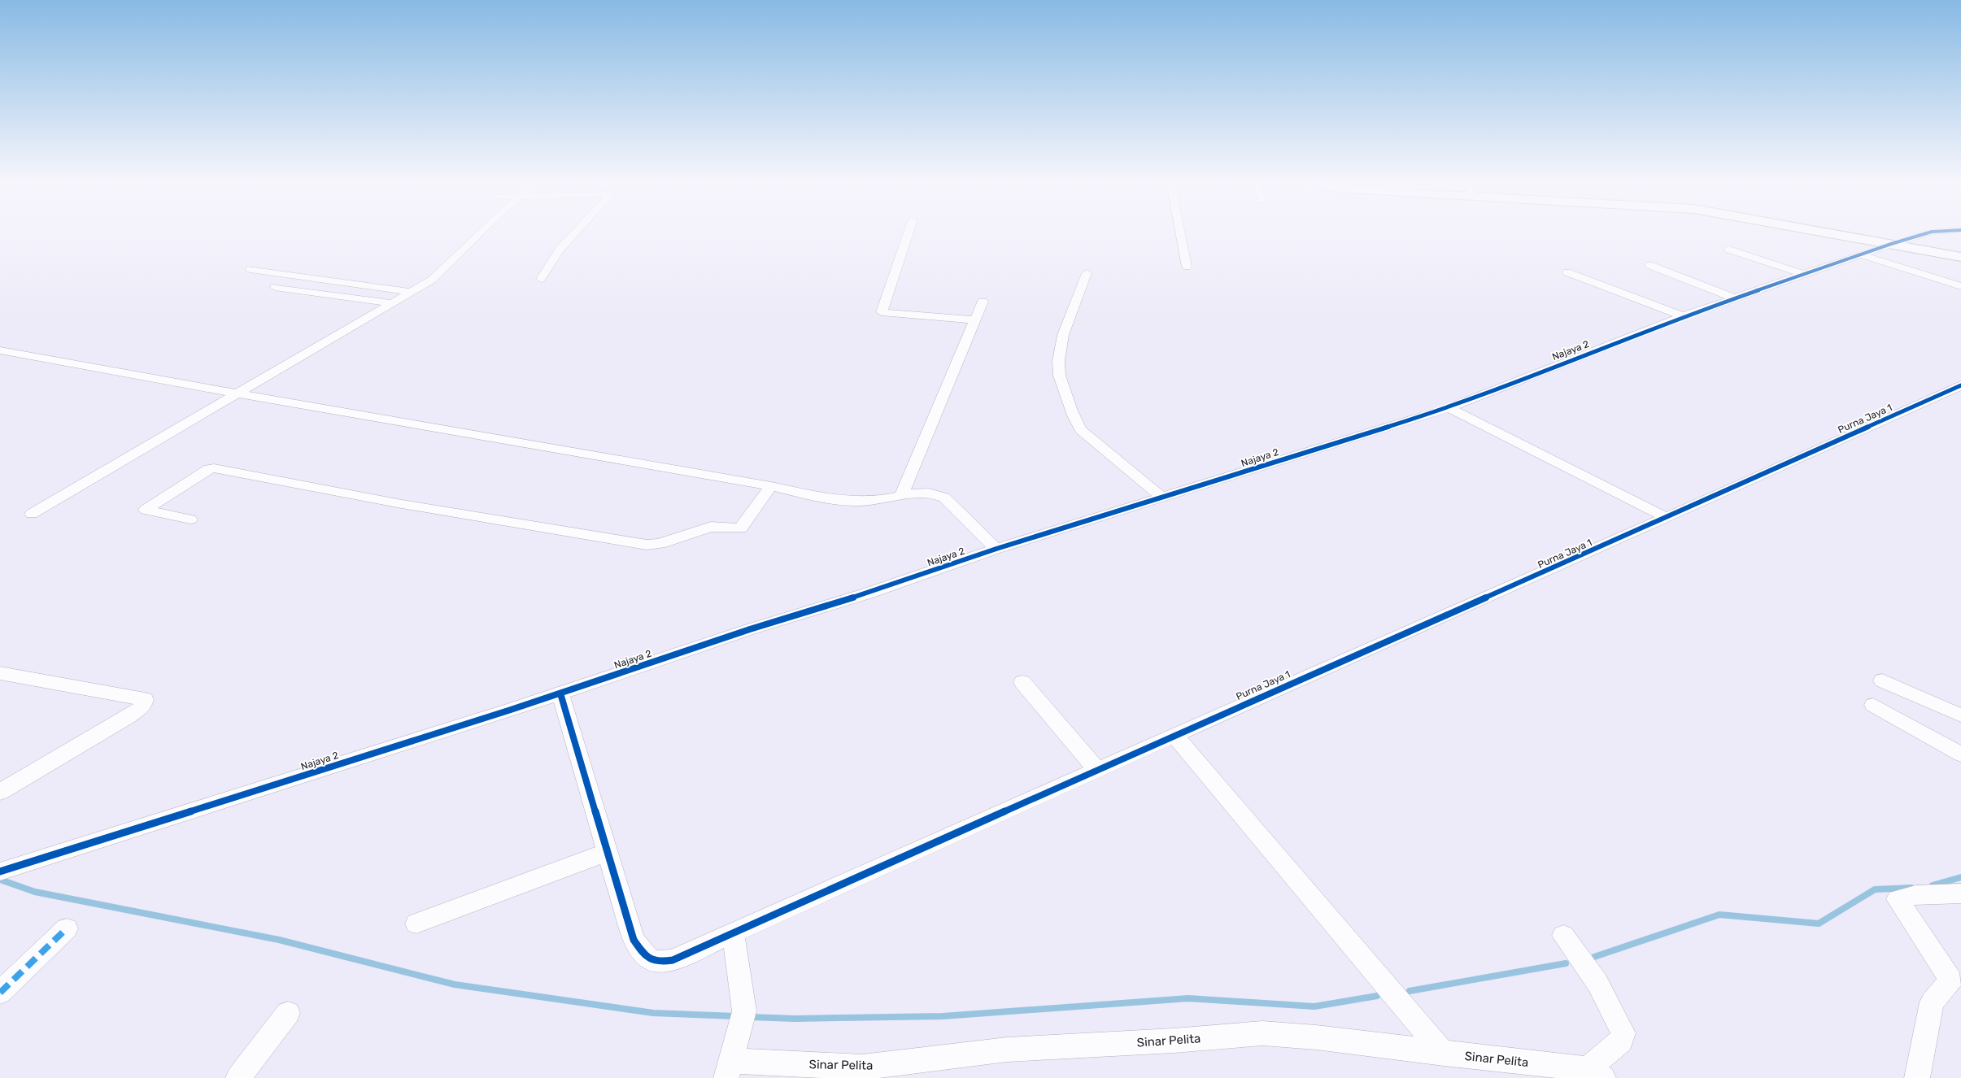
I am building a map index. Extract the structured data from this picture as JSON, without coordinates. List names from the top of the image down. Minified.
{"streets":{"street":["Najaya 2","Purna Jaya 1","Sinar Pelita"]},"crossings":[["Najaya 2","Purna Jaya 1"]]}
